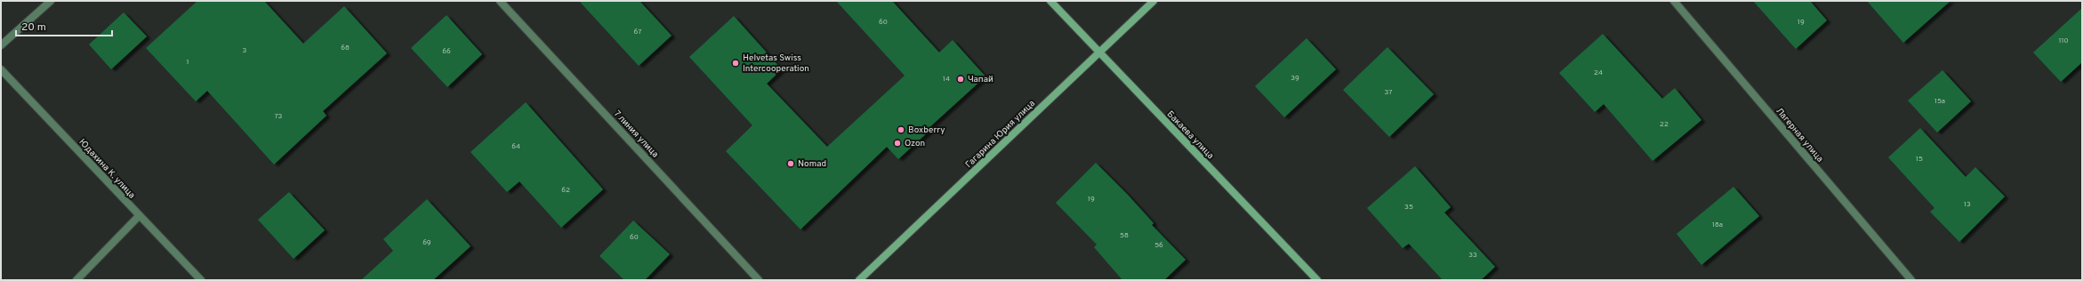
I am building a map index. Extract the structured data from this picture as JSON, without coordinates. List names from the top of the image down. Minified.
{"streets":{"main road":["Гагарина Юрия улица","Бакаева улица"],"street":["7 линия улица","Лагерная улица","Юдахина К. улица"]},"crossings":[["Гагарина Юрия улица","Бакаева улица"]],"places":["Helvetas Swiss Intercooperation","Чапай","Boxberry","Ozon","Nomad"],"house_numbers":["60","19","67","110","68","3","66","1","24","39","14","37","15a","73","22","64","15","62","19","13","35","18a","58","60","69","56","33"],"scale_bar":"20 m"}
